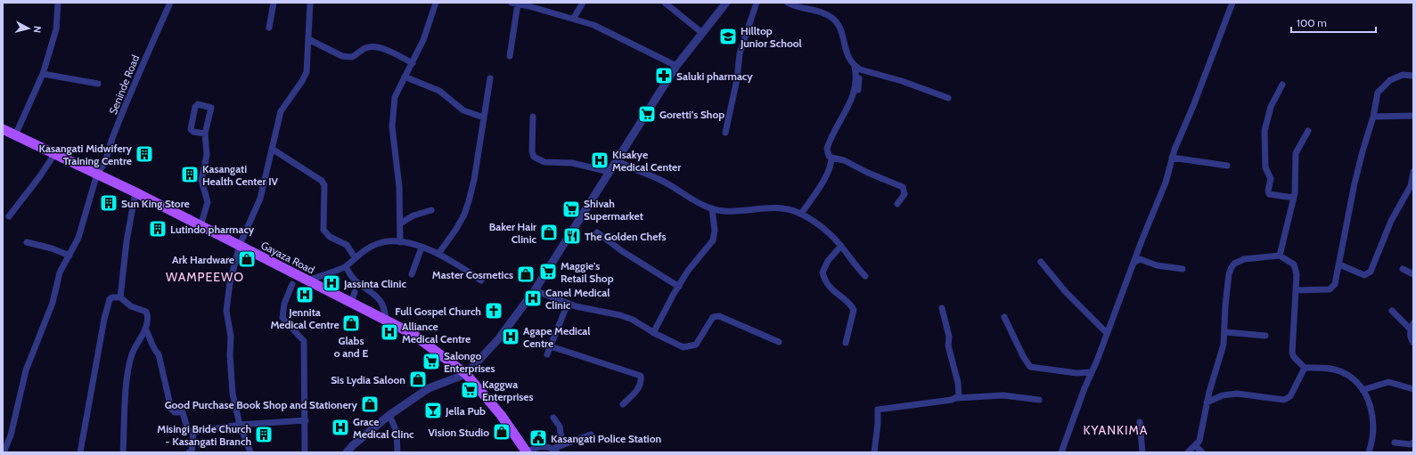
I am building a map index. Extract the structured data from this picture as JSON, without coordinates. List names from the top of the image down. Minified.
{"streets":{"main road":["Gayaza Road"],"street":["Seninde Road"]},"crossings":[["Seninde Road","Gayaza Road"]],"districts":["WAMPEEWO","KYANKIMA"],"places":{"school or university":["Hilltop Junior School"],"pharmacy":["Saluki pharmacy"],"supermarket":["Goretti's Shop","Shivah Supermarket","Maggie's Retail Shop","Salongo Enterprises","Kaggwa Enterprises"],"building":["Kasangati Midwifery Training Centre","Kasangati Health Center IV","Sun King Store","Lutindo pharmacy","Misingi Bride Church - Kasangati Branch"],"hospital":["Kisakye Medical Center","Jassinta Clinic","Jennita Medical Centre","Canel Medical Clinic","Alliance Medical Centre","Agape Medical Centre","Grace Medical Clinc"],"shop":["Baker Hair Clinic","Ark Hardware","Master Cosmetics","Glabs o and E","Sis Lydia Saloon","Good Purchase Book Shop and Stationery","Vision Studio"],"restaurant":["The Golden Chefs"],"church":["Full Gospel Church"],"bar":["Jella Pub"],"public building":["Kasangati Police Station"]},"scale_bar":"100 m","north":"right"}
